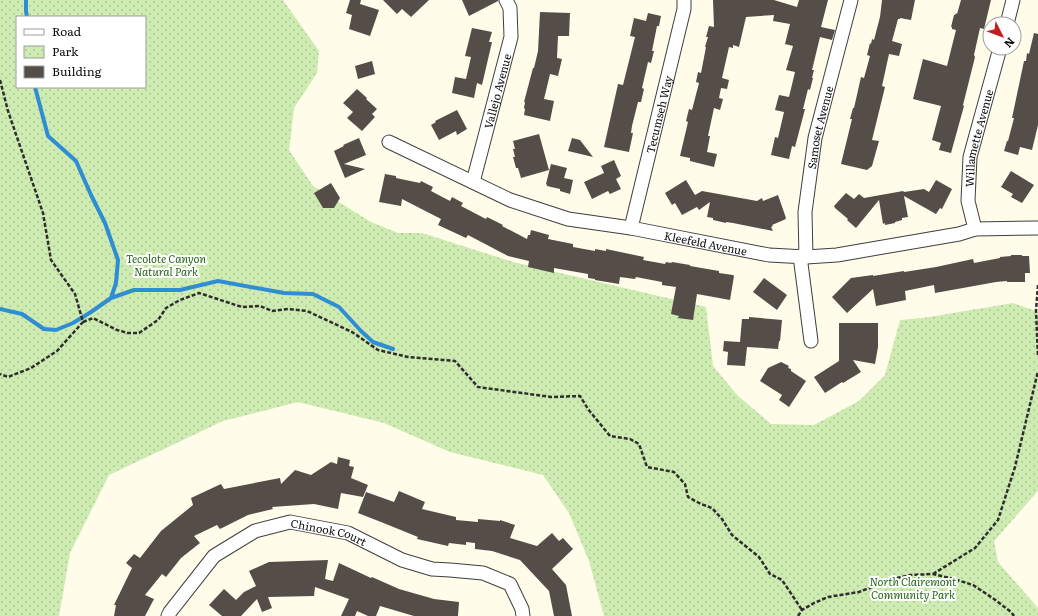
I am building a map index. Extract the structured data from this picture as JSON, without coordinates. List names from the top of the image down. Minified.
{"streets":{"street":["Vallejo Avenue","Tecumseh Way","Samoset Avenue","Willamette Avenue","Kleefeld Avenue","Chinook Court"]},"crossings":[["Vallejo Avenue","Kleefeld Avenue"],["Tecumseh Way","Kleefeld Avenue"],["Samoset Avenue","Kleefeld Avenue"],["Willamette Avenue","Kleefeld Avenue"]],"parks":["Tecolote Canyon Natural Park","North Clairemont Community Park"],"legend":["Road","Park","Building"],"north":"bottom right"}
